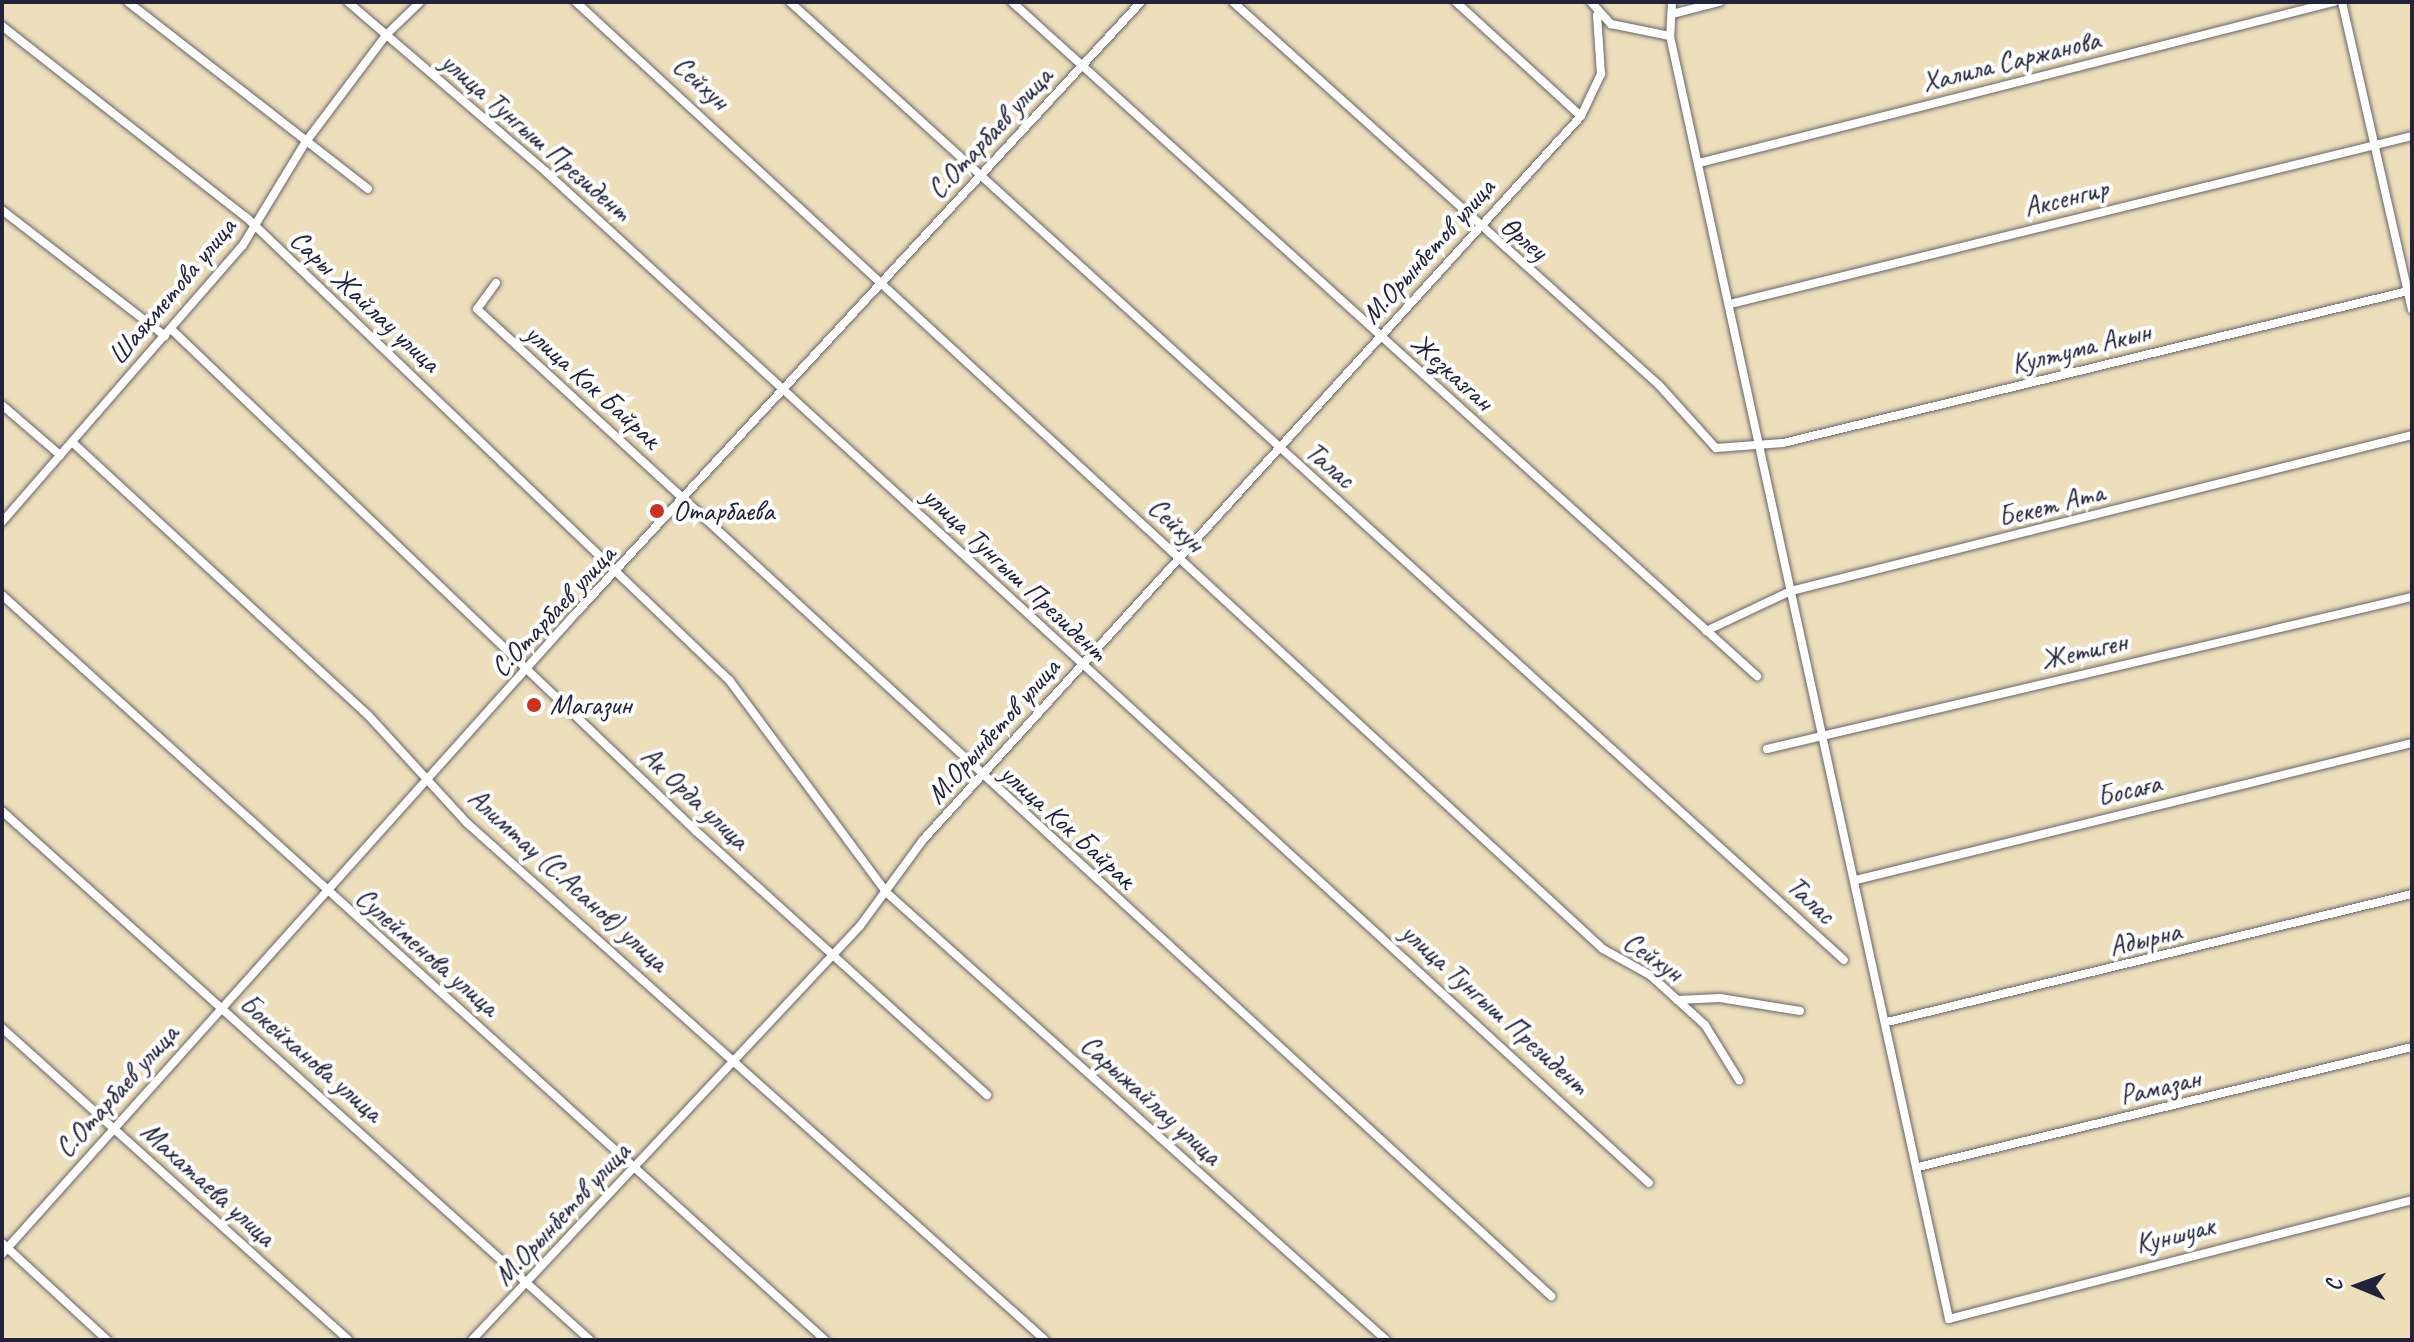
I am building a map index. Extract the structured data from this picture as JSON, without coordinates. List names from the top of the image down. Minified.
{"streets":{"street":["Халила Саржанова","Сейхун","С.Отарбаев улица","улица Тунгыш Президент","Аксенгир","Өрлеу","М.Орынбетов улица","Шаяхметова улица","Сары Жайлау улица","Култума Акын","Жезказган","улица Кок Байрак","Талас","Бекет Ата","Жетиген","Босаға","Ак Орда улица","Алимтау (С.Асанов) улица","Адырна","Сулейменова улица","Бокейханова улица","Рамазан","Сарыжайлау улица","Махатаева улица","Куншуак"]},"crossings":[["Сейхун","С.Отарбаев улица"],["Сейхун","М.Орынбетов улица"],["С.Отарбаев улица","улица Тунгыш Президент"],["С.Отарбаев улица","Сары Жайлау улица"],["С.Отарбаев улица","Жезказган"],["С.Отарбаев улица","улица Кок Байрак"],["С.Отарбаев улица","Талас"],["С.Отарбаев улица","Ак Орда улица"],["С.Отарбаев улица","Алимтау (С.Асанов) улица"],["С.Отарбаев улица","Сулейменова улица"],["С.Отарбаев улица","Бокейханова улица"],["С.Отарбаев улица","Махатаева улица"],["улица Тунгыш Президент","М.Орынбетов улица"],["улица Тунгыш Президент","Шаяхметова улица"],["Өрлеу","М.Орынбетов улица"],["Өрлеу","Култума Акын"],["М.Орынбетов улица","Жезказган"],["М.Орынбетов улица","улица Кок Байрак"],["М.Орынбетов улица","Талас"],["М.Орынбетов улица","Ак Орда улица"],["М.Орынбетов улица","Алимтау (С.Асанов) улица"],["М.Орынбетов улица","Сулейменова улица"],["М.Орынбетов улица","Бокейханова улица"],["М.Орынбетов улица","Сарыжайлау улица"],["Шаяхметова улица","Сары Жайлау улица"],["Шаяхметова улица","Ак Орда улица"],["Шаяхметова улица","Алимтау (С.Асанов) улица"],["Сары Жайлау улица","Сарыжайлау улица"],["Жезказган","Бекет Ата"],["Рамазан","Куншуак"]],"places":["Отарбаева","Магазин"],"north":"left"}
